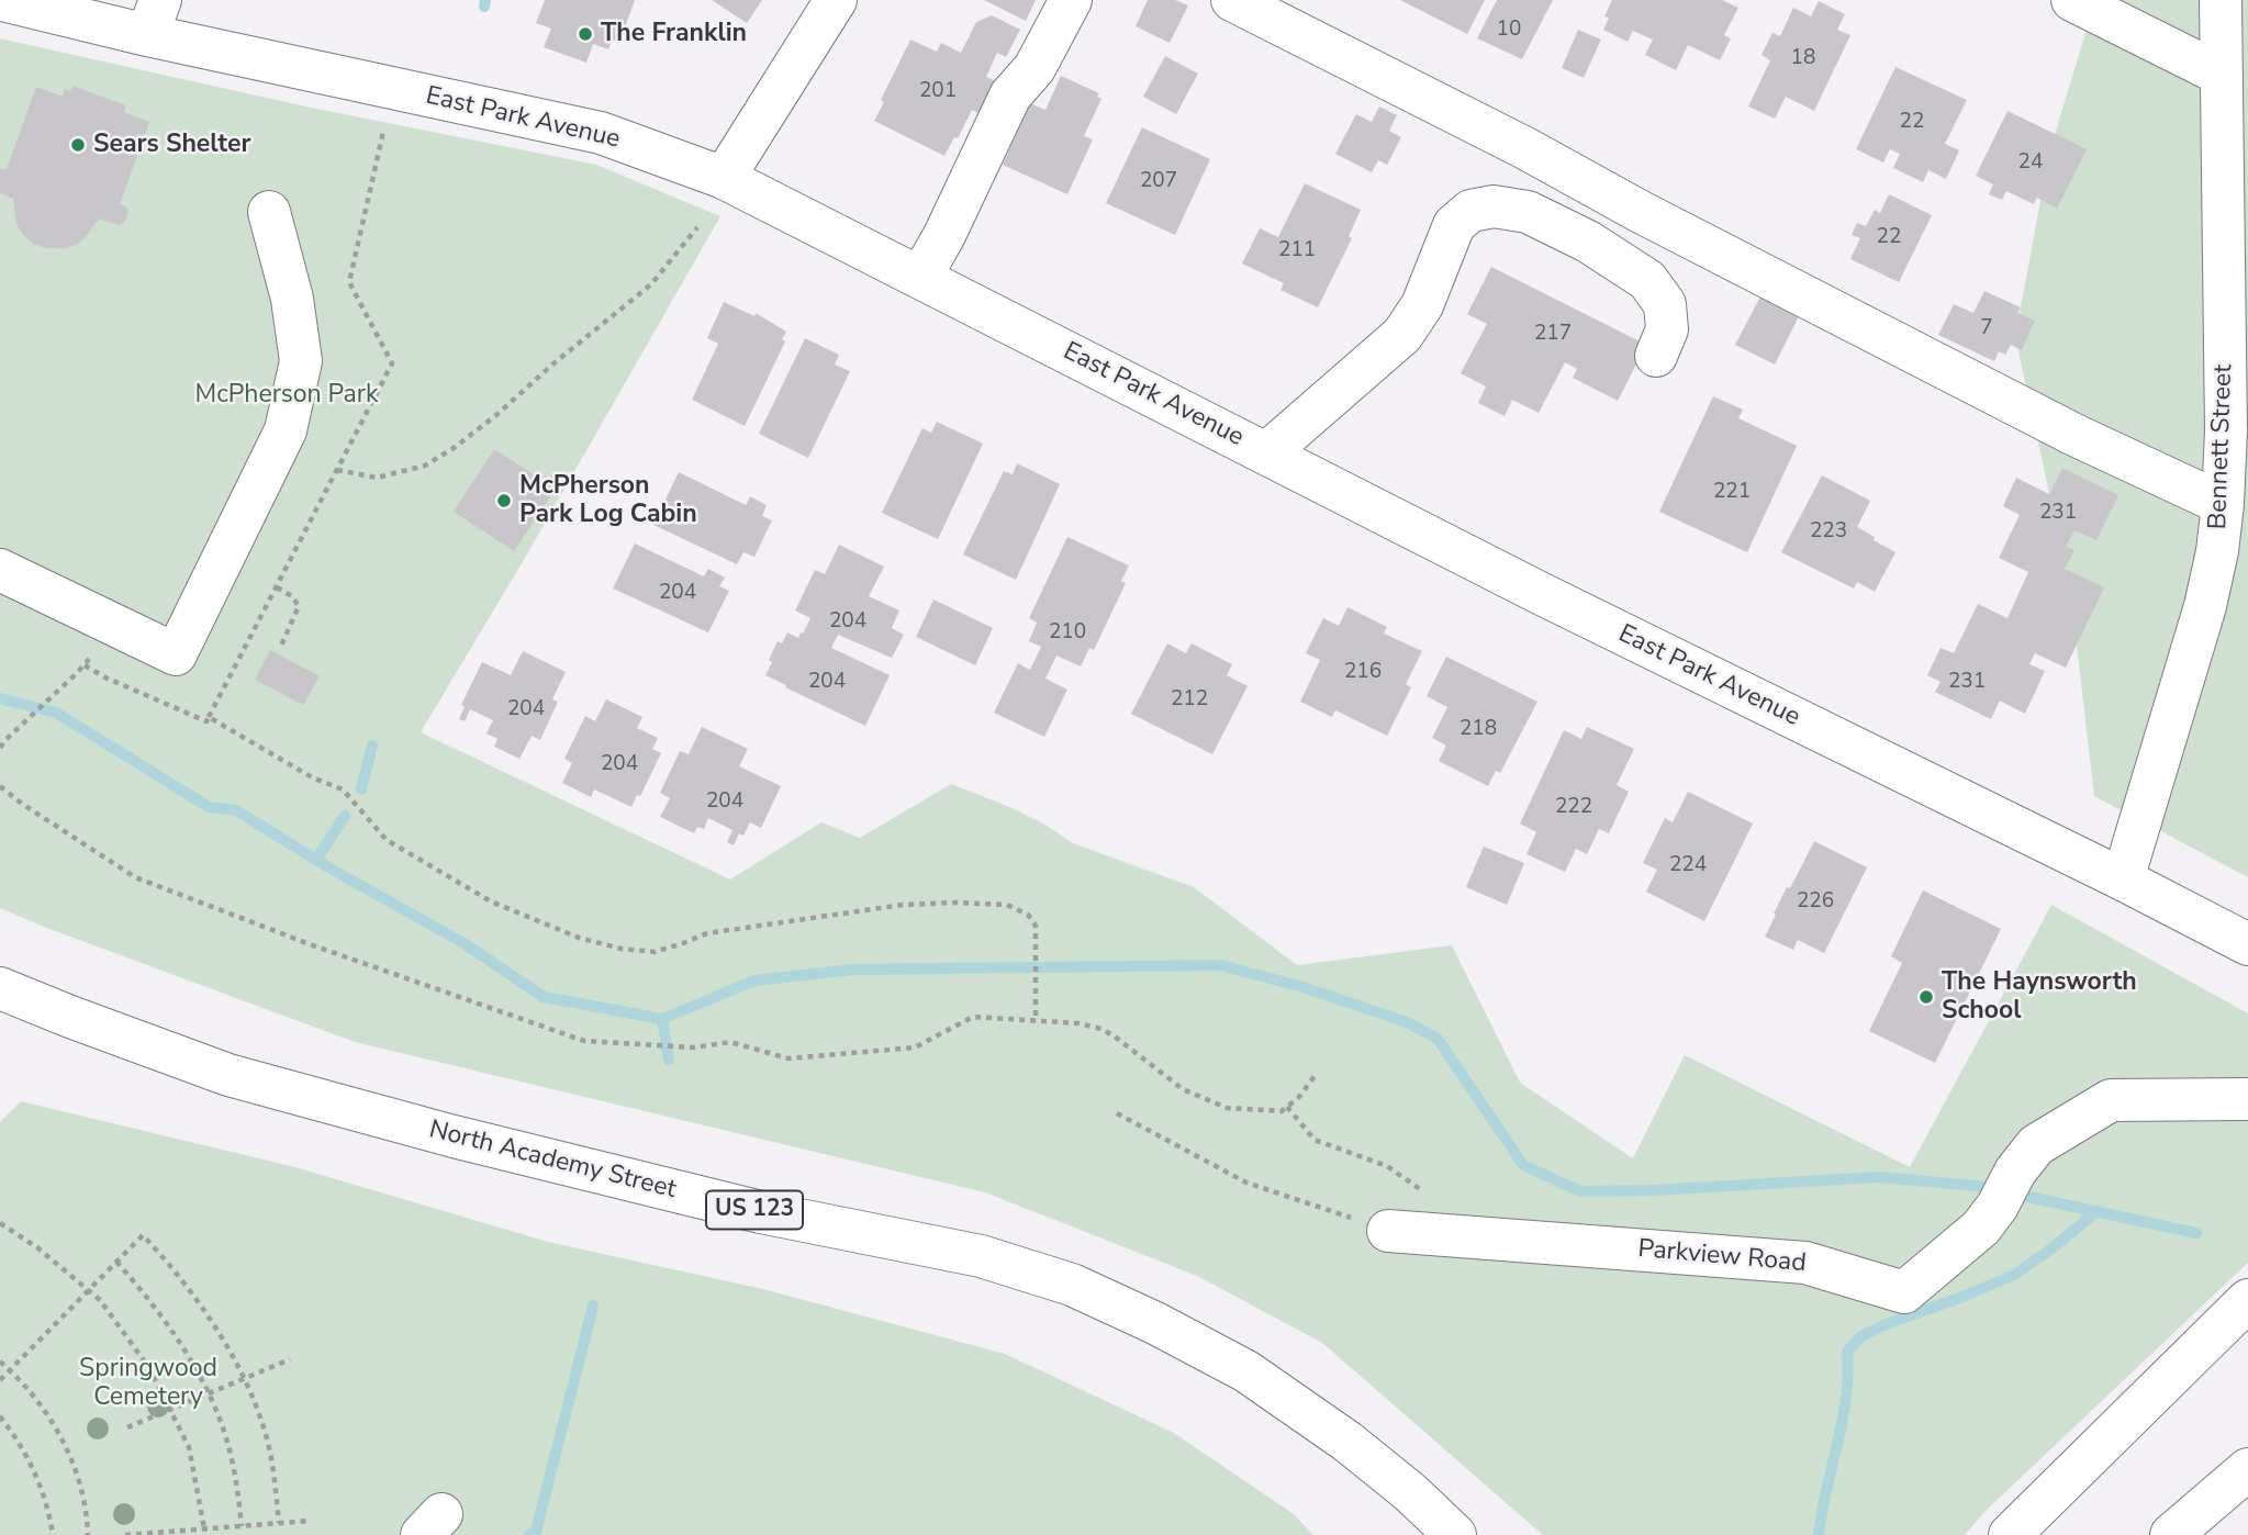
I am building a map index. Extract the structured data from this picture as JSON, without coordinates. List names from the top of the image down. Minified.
{"streets":{"main road":["East Park Avenue","Bennett Street","North Academy Street","US 123","Parkview Road"]},"crossings":[["East Park Avenue","Bennett Street"]],"parks":["McPherson Park","Springwood Cemetery"],"places":["The Franklin","Sears Shelter","McPherson Park Log Cabin","The Haynsworth School"],"house_numbers":["10","18","201","22","24","207","22","211","7","217","221","231","223","204","204","210","216","204","231","212","204","218","204","204","222","224","226"]}
